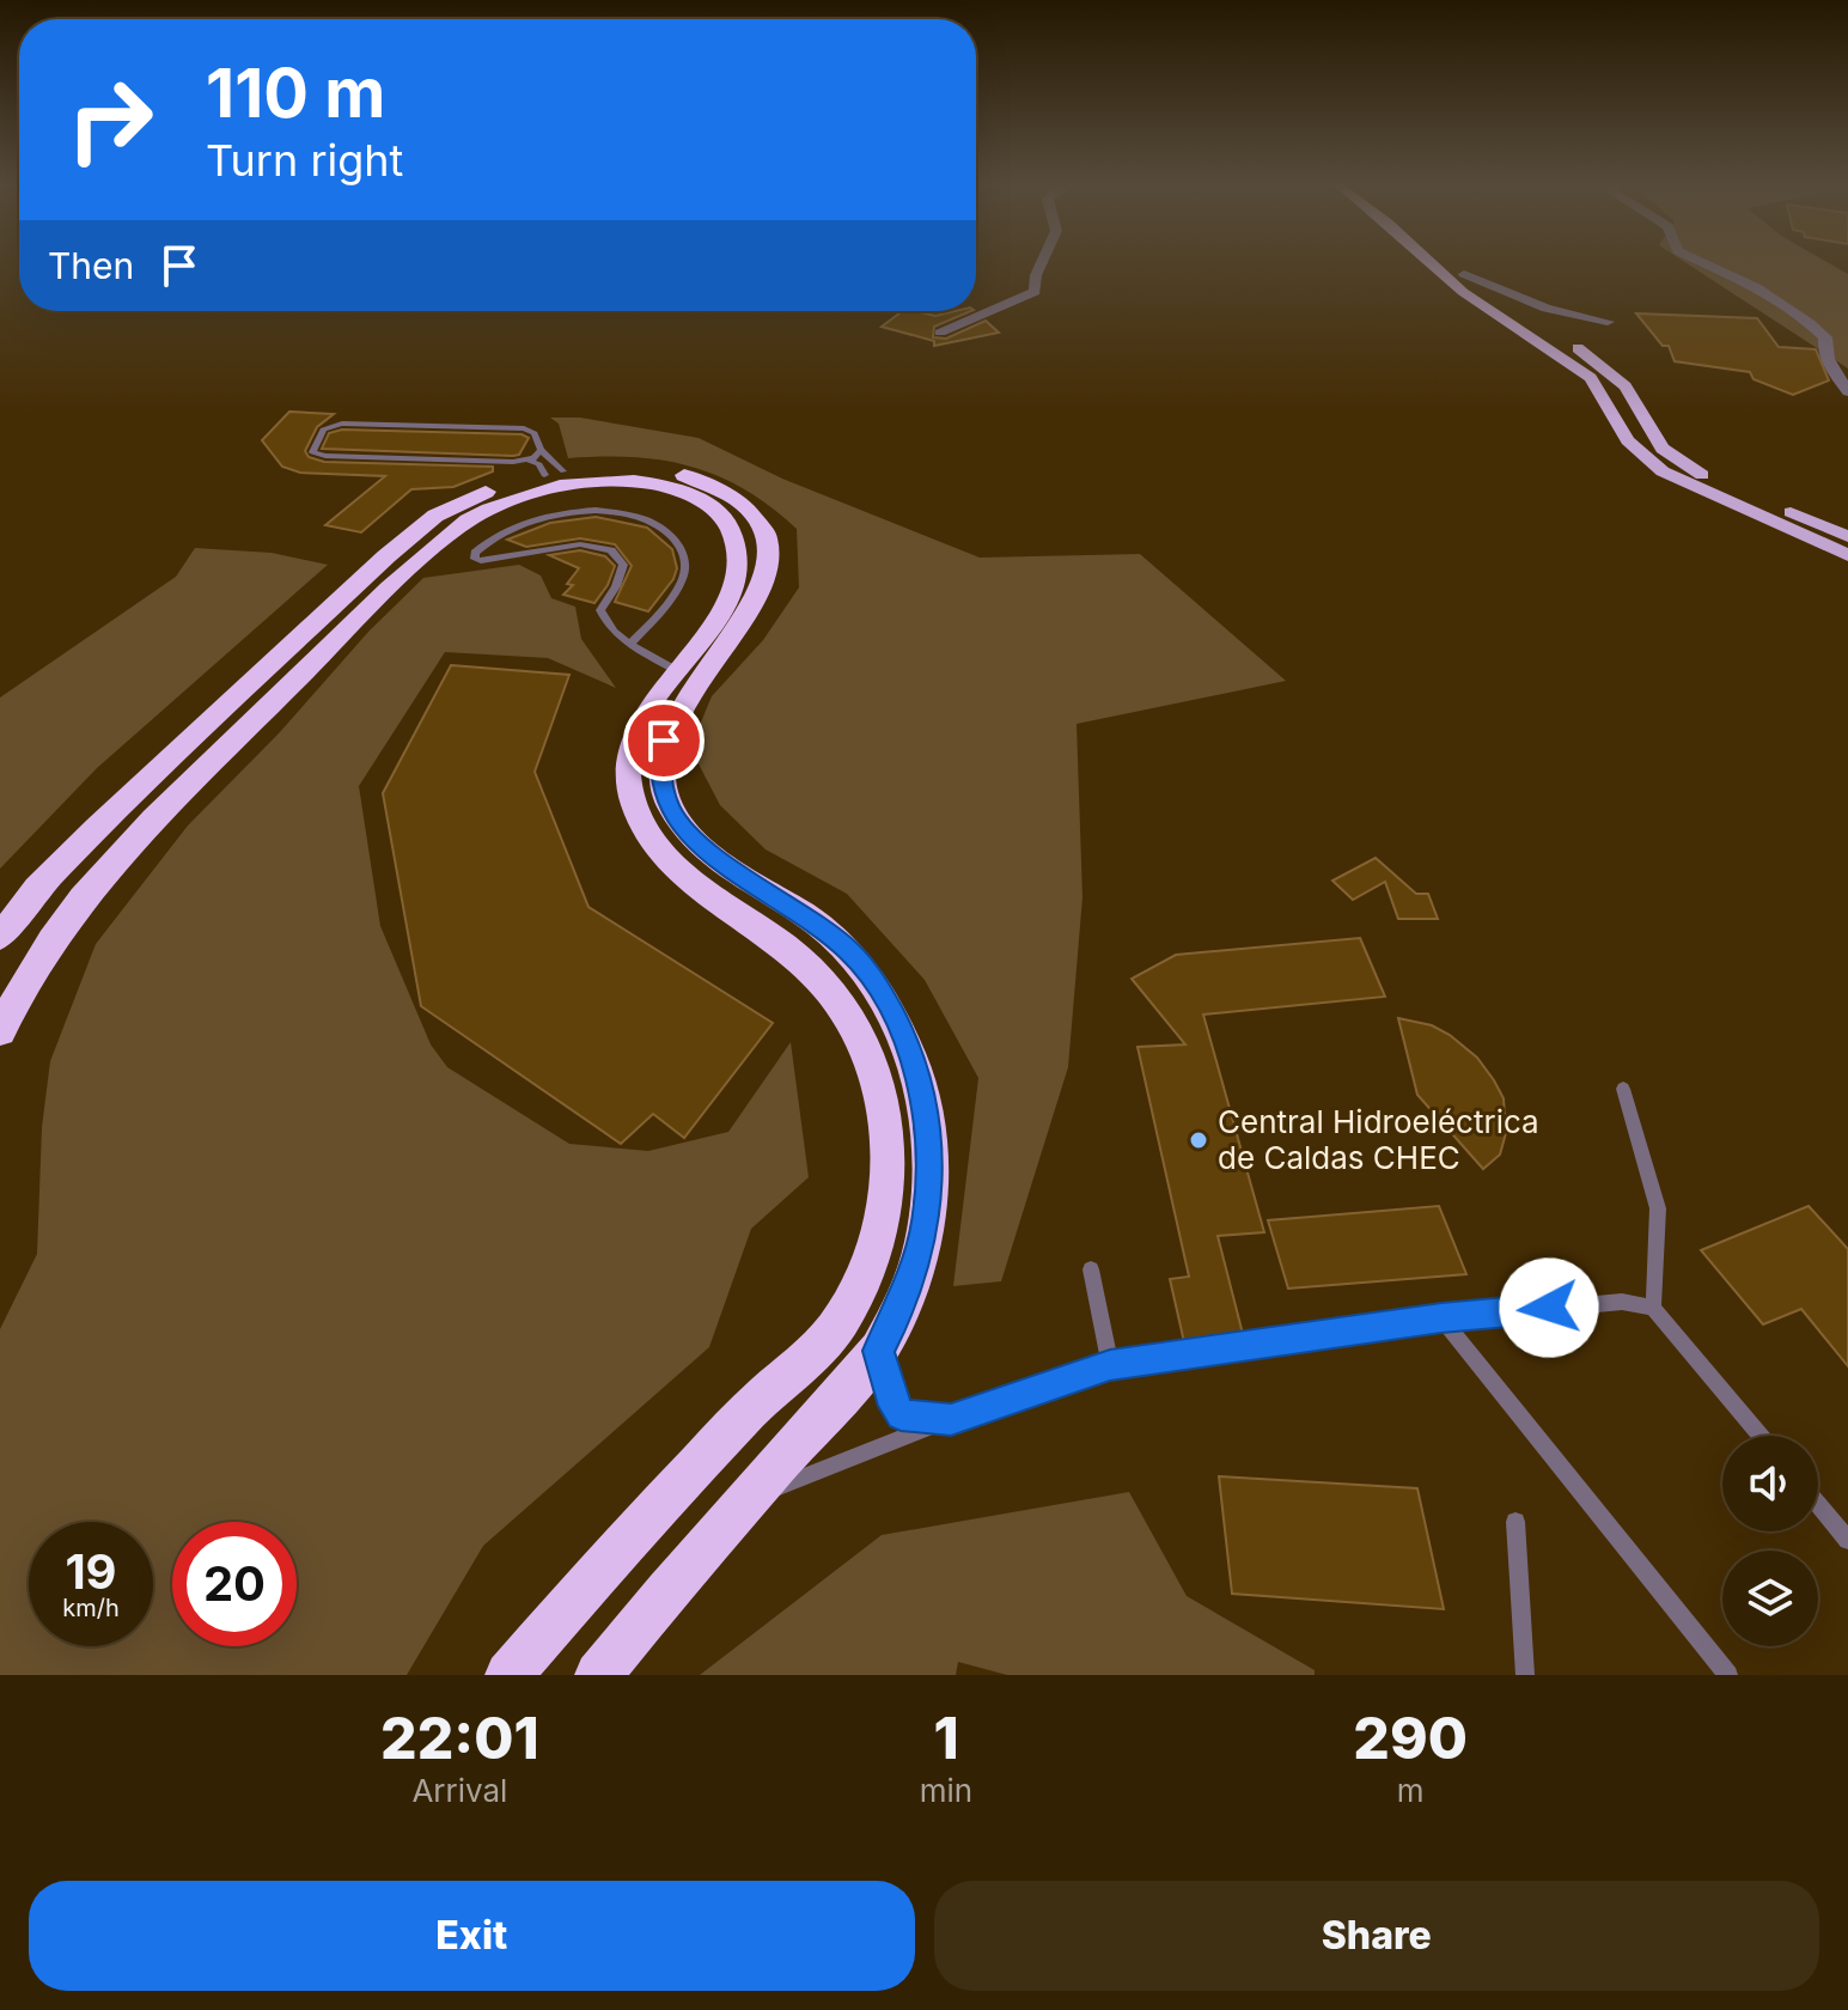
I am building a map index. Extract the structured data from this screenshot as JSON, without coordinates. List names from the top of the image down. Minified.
{"places":["Central Hidroeléctrica de Caldas CHEC"],"page":{"turn":["110 m","Turn right"],"then":"Then","speed":"19 km/h","limit":"20","eta":["22:01","Arrival","1","min","290","m"],"buttons":["Exit","Share"]}}
